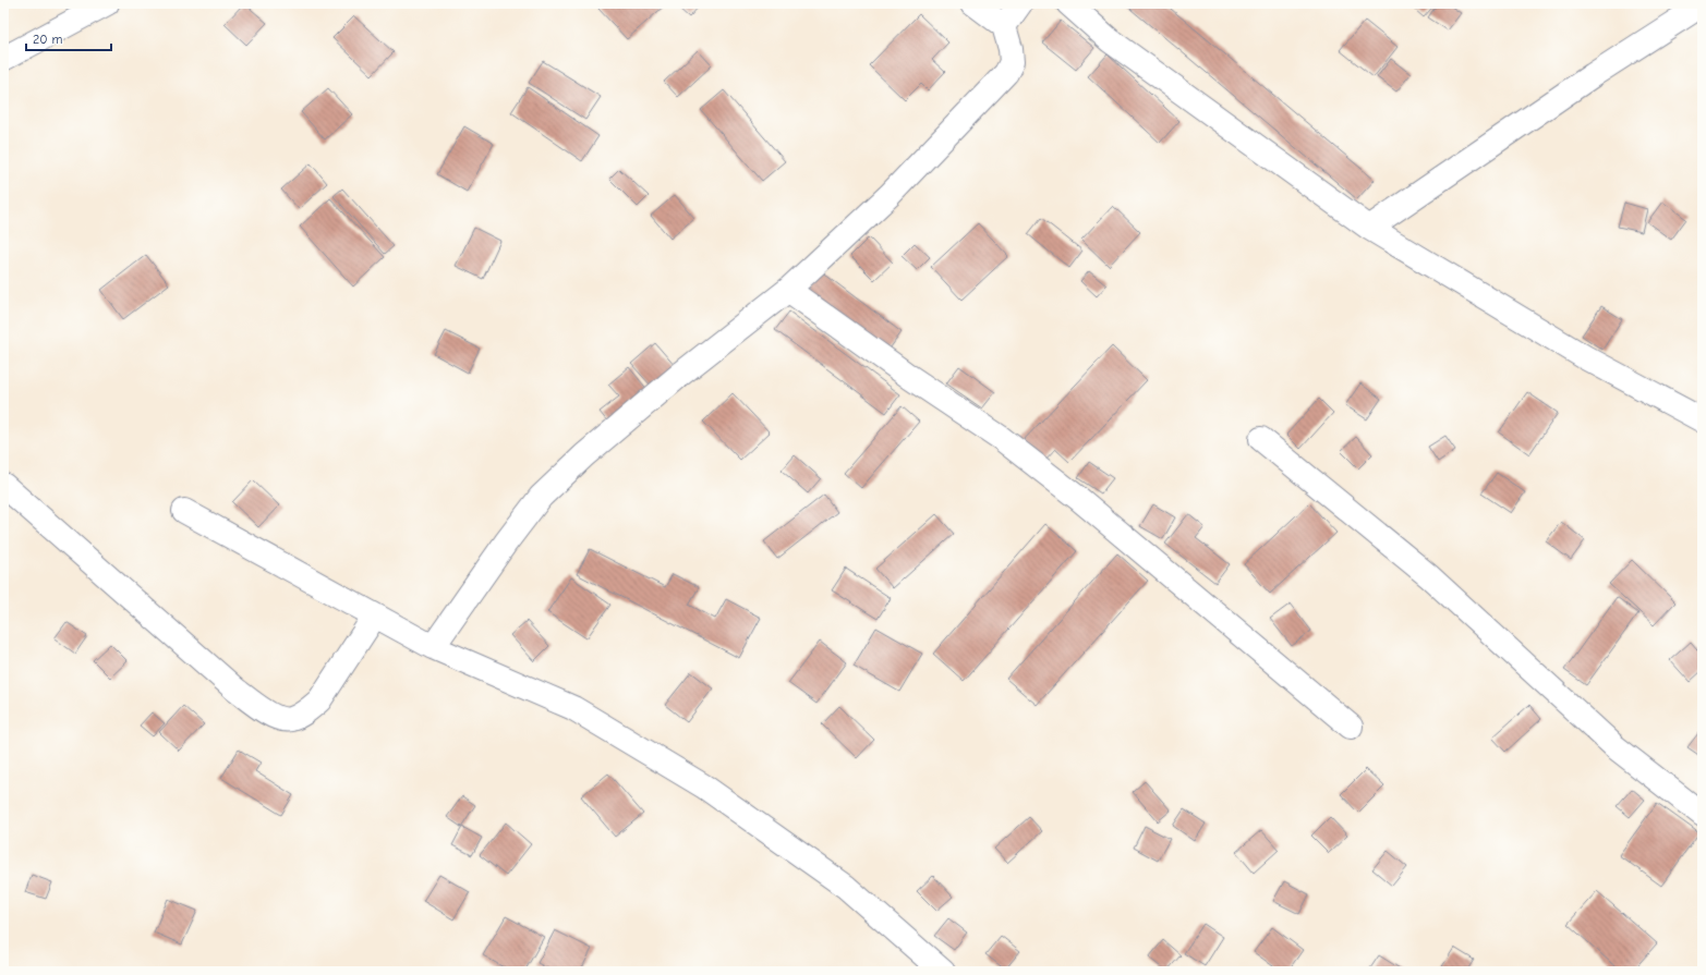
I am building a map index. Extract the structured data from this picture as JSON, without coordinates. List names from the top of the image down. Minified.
{"scale_bar":"20 m"}
